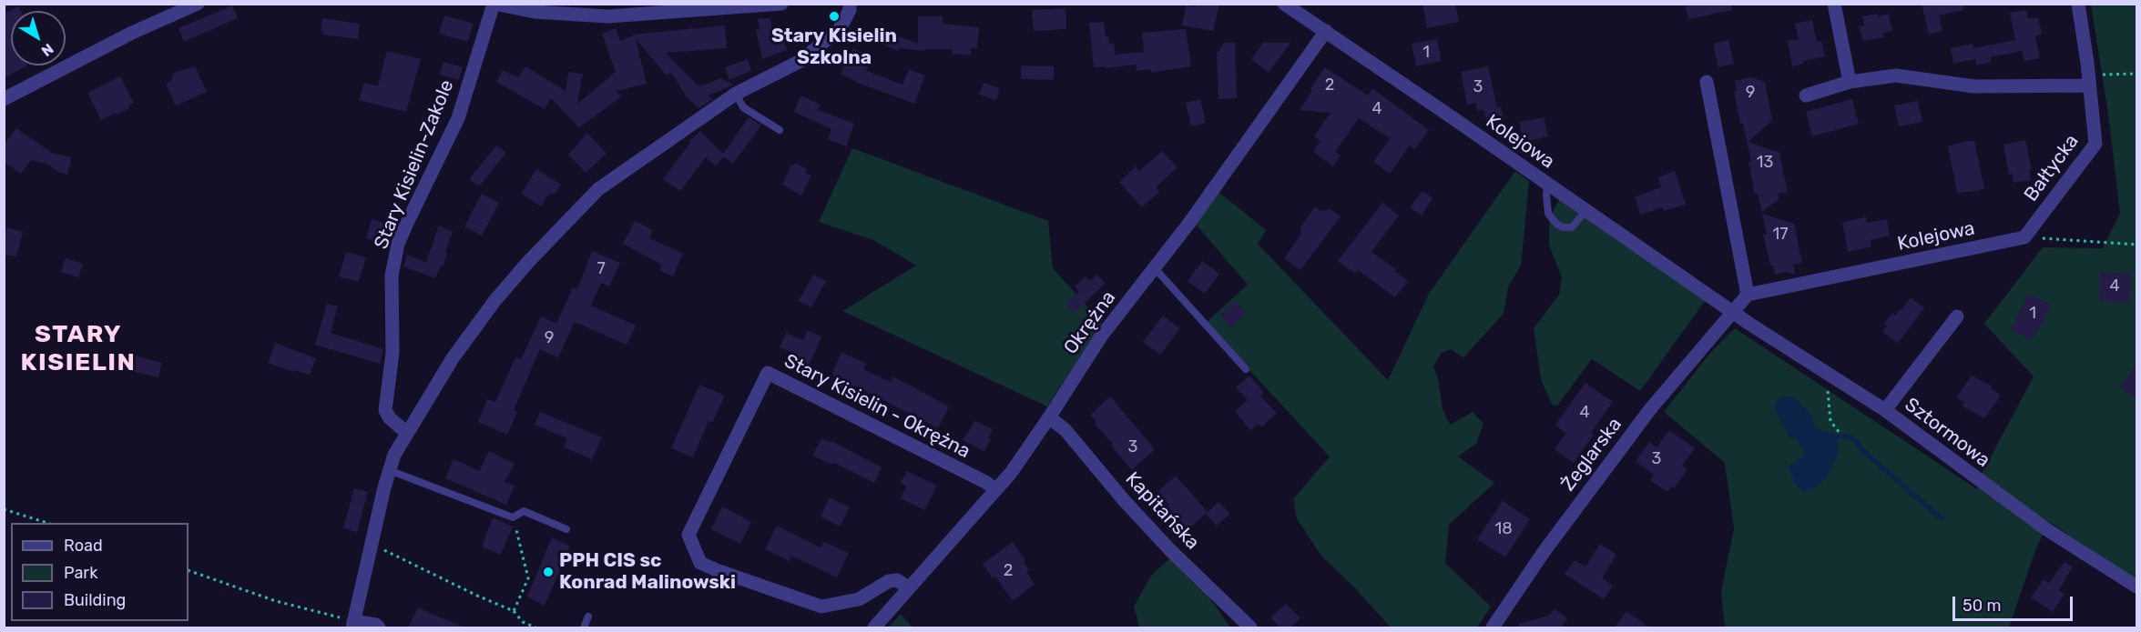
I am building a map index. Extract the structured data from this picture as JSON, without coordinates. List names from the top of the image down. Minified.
{"streets":{"street":["Kolejowa","Stary Kisielin-Zakole","Bałtycka","Okrężna","Stary Kisielin - Okrężna","Sztormowa","Żeglarska","Kapitańska"]},"crossings":[["Kolejowa","Bałtycka"],["Kolejowa","Okrężna"],["Kolejowa","Sztormowa"],["Kolejowa","Żeglarska"],["Okrężna","Stary Kisielin - Okrężna"],["Okrężna","Kapitańska"],["Sztormowa","Żeglarska"]],"districts":["STARY KISIELIN"],"places":["Stary Kisielin Szkolna","PPH CIS sc Konrad Malinowski"],"house_numbers":["1","2","3","9","4","13","17","7","4","1","9","4","3","3","18","2"],"legend":["Road","Park","Building"],"scale_bar":"50 m","north":"bottom right"}
